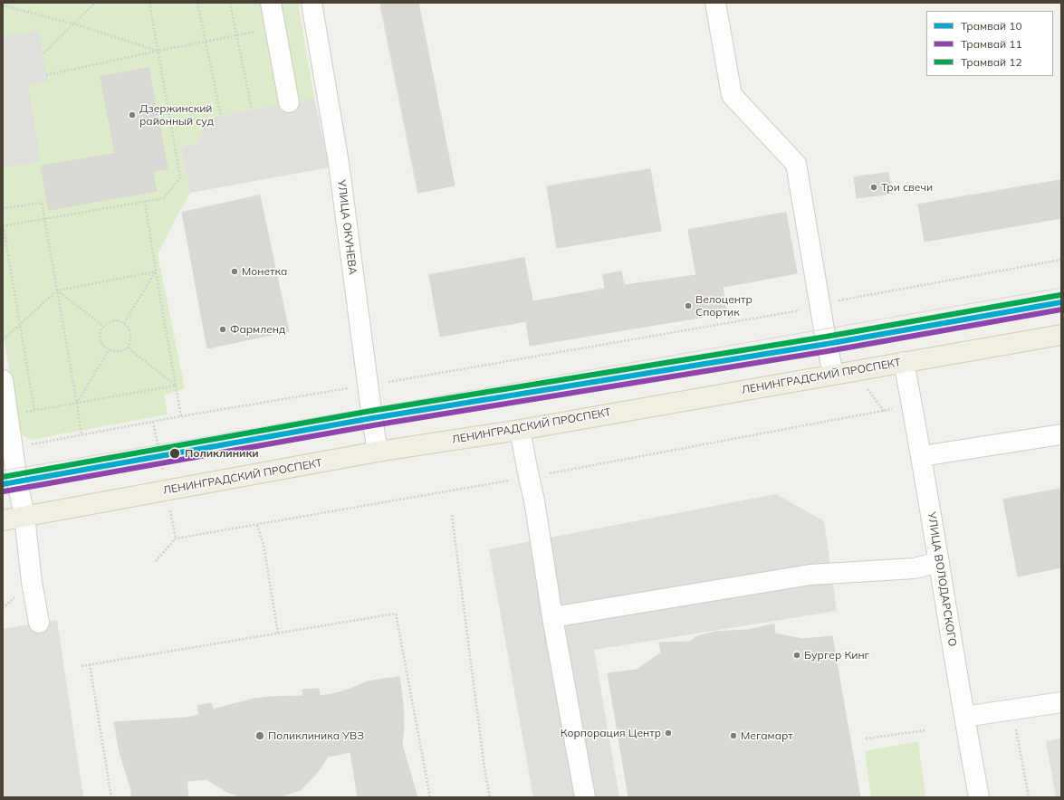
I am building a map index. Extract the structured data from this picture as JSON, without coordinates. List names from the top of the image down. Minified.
{"streets":{"main road":["ЛЕНИНГРАДСКИЙ ПРОСПЕКТ"],"street":["УЛИЦА ОКУНЕВА","УЛИЦА ВОЛОДАРСКОГО"]},"crossings":[["УЛИЦА ОКУНЕВА","ЛЕНИНГРАДСКИЙ ПРОСПЕКТ"],["ЛЕНИНГРАДСКИЙ ПРОСПЕКТ","УЛИЦА ВОЛОДАРСКОГО"]],"places":["Дзержинский районный суд","Три свечи","Монетка","Велоцентр Спортик","Фармленд","Поликлиники","Бургер Кинг","Корпорация Центр","Поликлиника УВЗ","Мегамарт"],"lines":["tram line 12","tram line 10","tram line 11"],"legend":["Трамвай 10","Трамвай 11","Трамвай 12"]}
